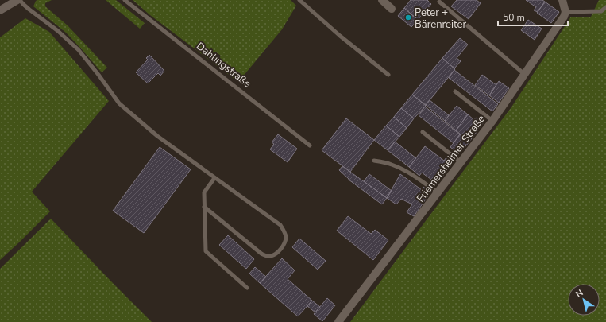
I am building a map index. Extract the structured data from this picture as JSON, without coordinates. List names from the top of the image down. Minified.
{"streets":{"street":["Friemersheimer Straße"],"lane":["Dahlingstraße"]},"places":["Peter + Bärenreiter"],"scale_bar":"50 m","north":"top left"}
